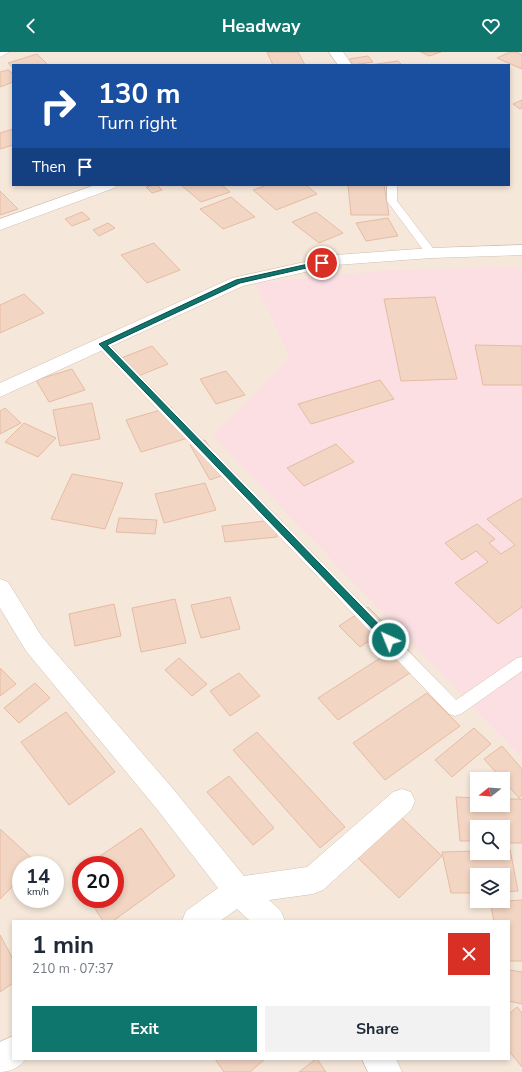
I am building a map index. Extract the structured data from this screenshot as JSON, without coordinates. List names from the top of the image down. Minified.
{"north":"left","page":{"header":"Headway","turn":["130 m","Turn right"],"then":"Then","speed":"14 km/h","limit":"20","heading":["1 min","210 m · 07:37"],"buttons":["Exit","Share"]}}
